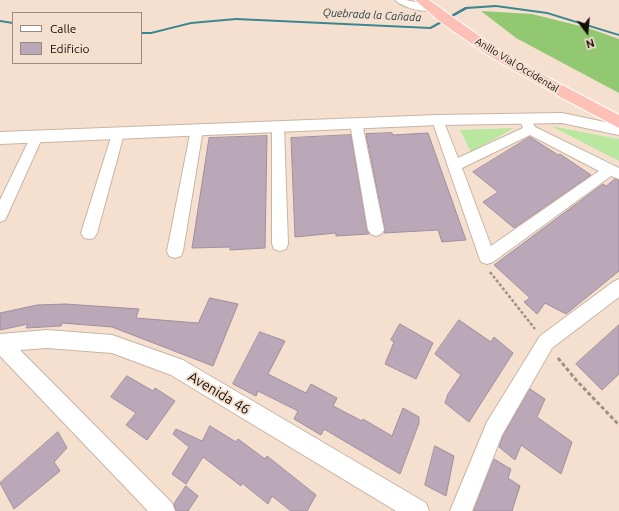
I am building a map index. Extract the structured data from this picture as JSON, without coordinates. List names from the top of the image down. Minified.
{"streets":{"highway":["Anillo Vial Occidental"],"street":["Avenida 46"]},"water":["Quebrada la Cañada"],"legend":["Calle","Edificio"],"north":"bottom"}
